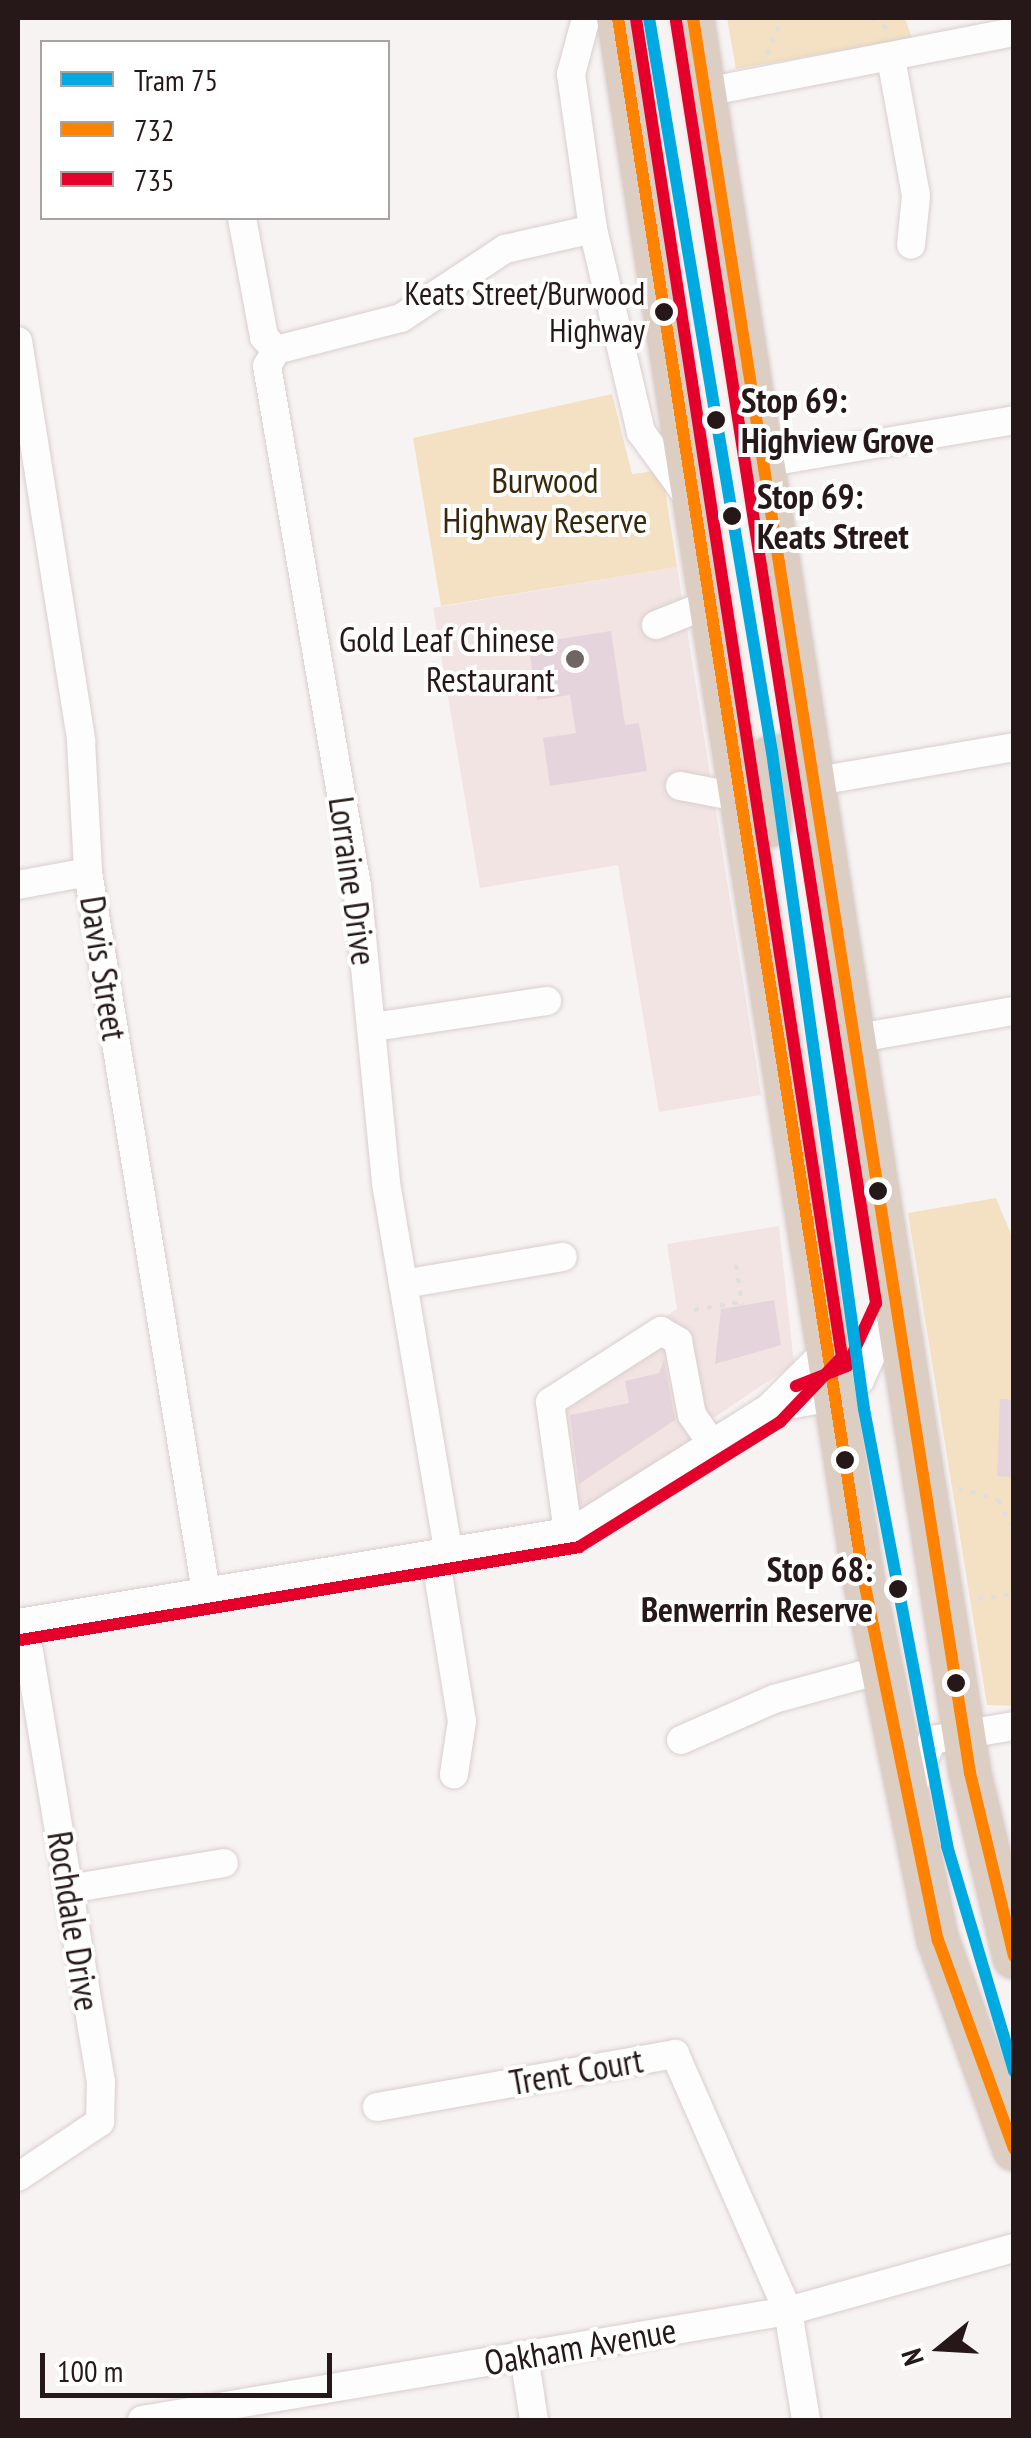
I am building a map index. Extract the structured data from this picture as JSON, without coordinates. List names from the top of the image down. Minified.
{"streets":{"street":["Lorraine Drive","Davis Street","Rochdale Drive","Trent Court","Oakham Avenue"]},"crossings":[["Trent Court","Oakham Avenue"]],"parks":["Burwood Highway Reserve"],"places":["Keats Street/Burwood Highway","Stop 69: Highview Grove","Stop 69: Keats Street","Gold Leaf Chinese Restaurant","Stop 68: Benwerrin Reserve"],"lines":["tram line 75","transit line 732","transit line 735"],"legend":["Tram 75","732","735"],"scale_bar":"100 m","north":"left"}
